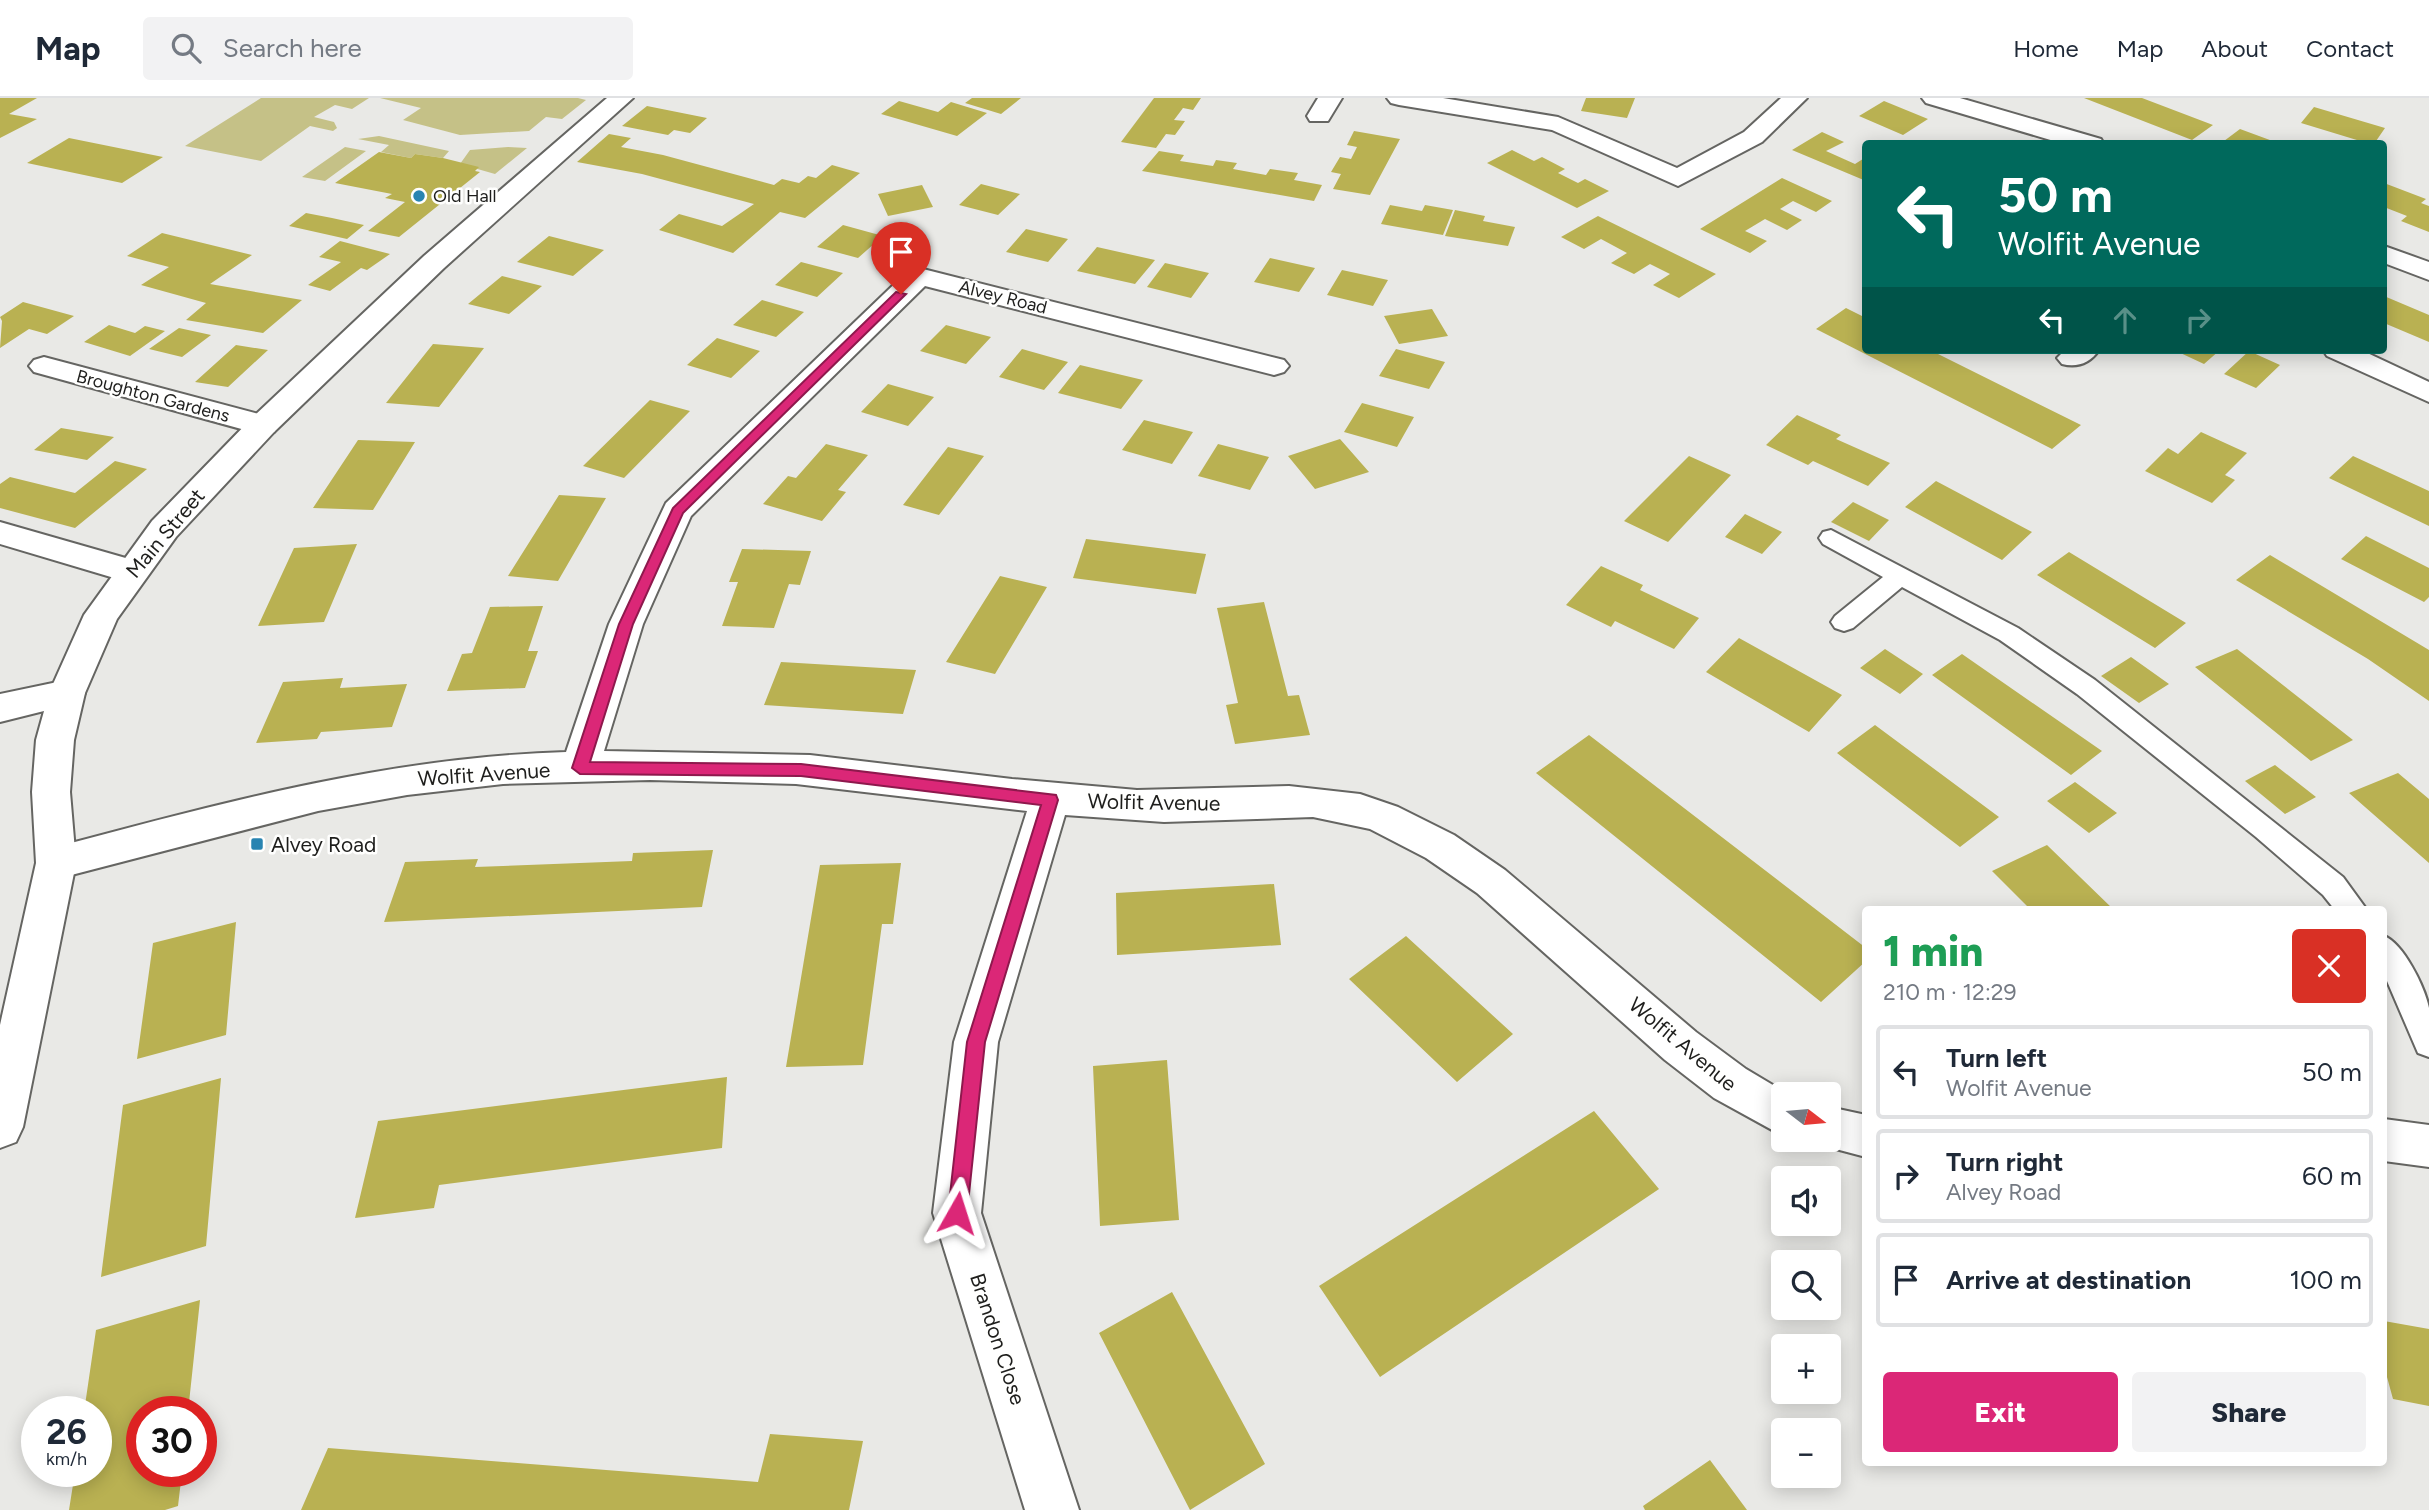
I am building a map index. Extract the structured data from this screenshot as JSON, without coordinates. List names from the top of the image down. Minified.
{"streets":{"street":["Alvey Road","Broughton Gardens","Main Street","Wolfit Avenue","Brandon Close"]},"crossings":[["Alvey Road","Wolfit Avenue"],["Broughton Gardens","Main Street"],["Main Street","Wolfit Avenue"],["Wolfit Avenue","Brandon Close"]],"places":{"other":["Old Hall"],"transit":["Alvey Road"]},"north":"right","page":{"header":"Map","search":"Search here","nav":["Home","Map","About","Contact"],"turn":["50 m","Wolfit Avenue"],"heading":["1 min","210 m · 12:29"],"list":[{"name":"Turn left","note":"Wolfit Avenue","value":"50 m"},{"name":"Turn right","note":"Alvey Road","value":"60 m"},{"name":"Arrive at destination","value":"100 m"}],"map_buttons":["+","−"],"buttons":["Exit","Share"],"speed":"26 km/h","limit":"30"}}
